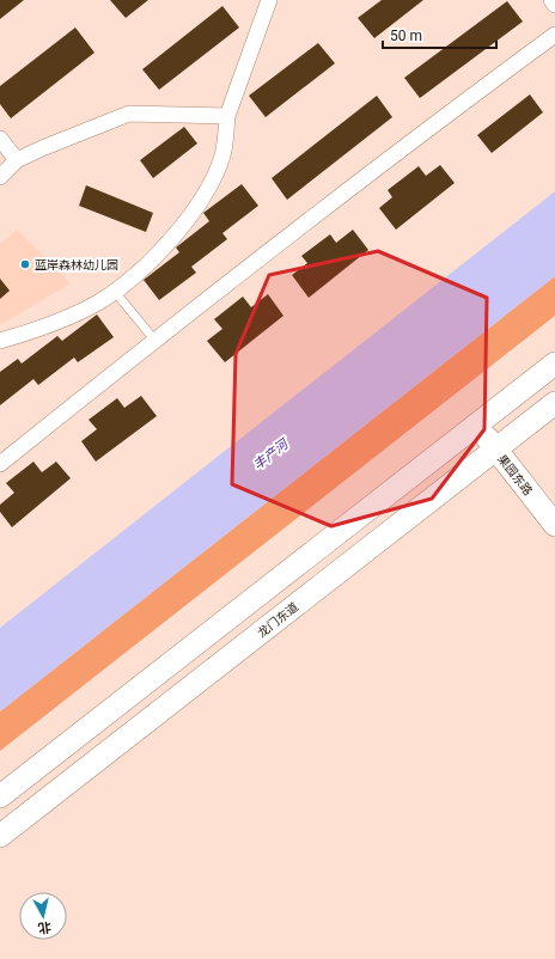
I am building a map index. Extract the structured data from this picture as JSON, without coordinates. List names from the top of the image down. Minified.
{"streets":{"main road":["果园东路","龙门东道"]},"crossings":[["果园东路","龙门东道"]],"water":["丰产河"],"places":["蓝岸森林幼儿园"],"scale_bar":"50 m","north":"bottom"}
